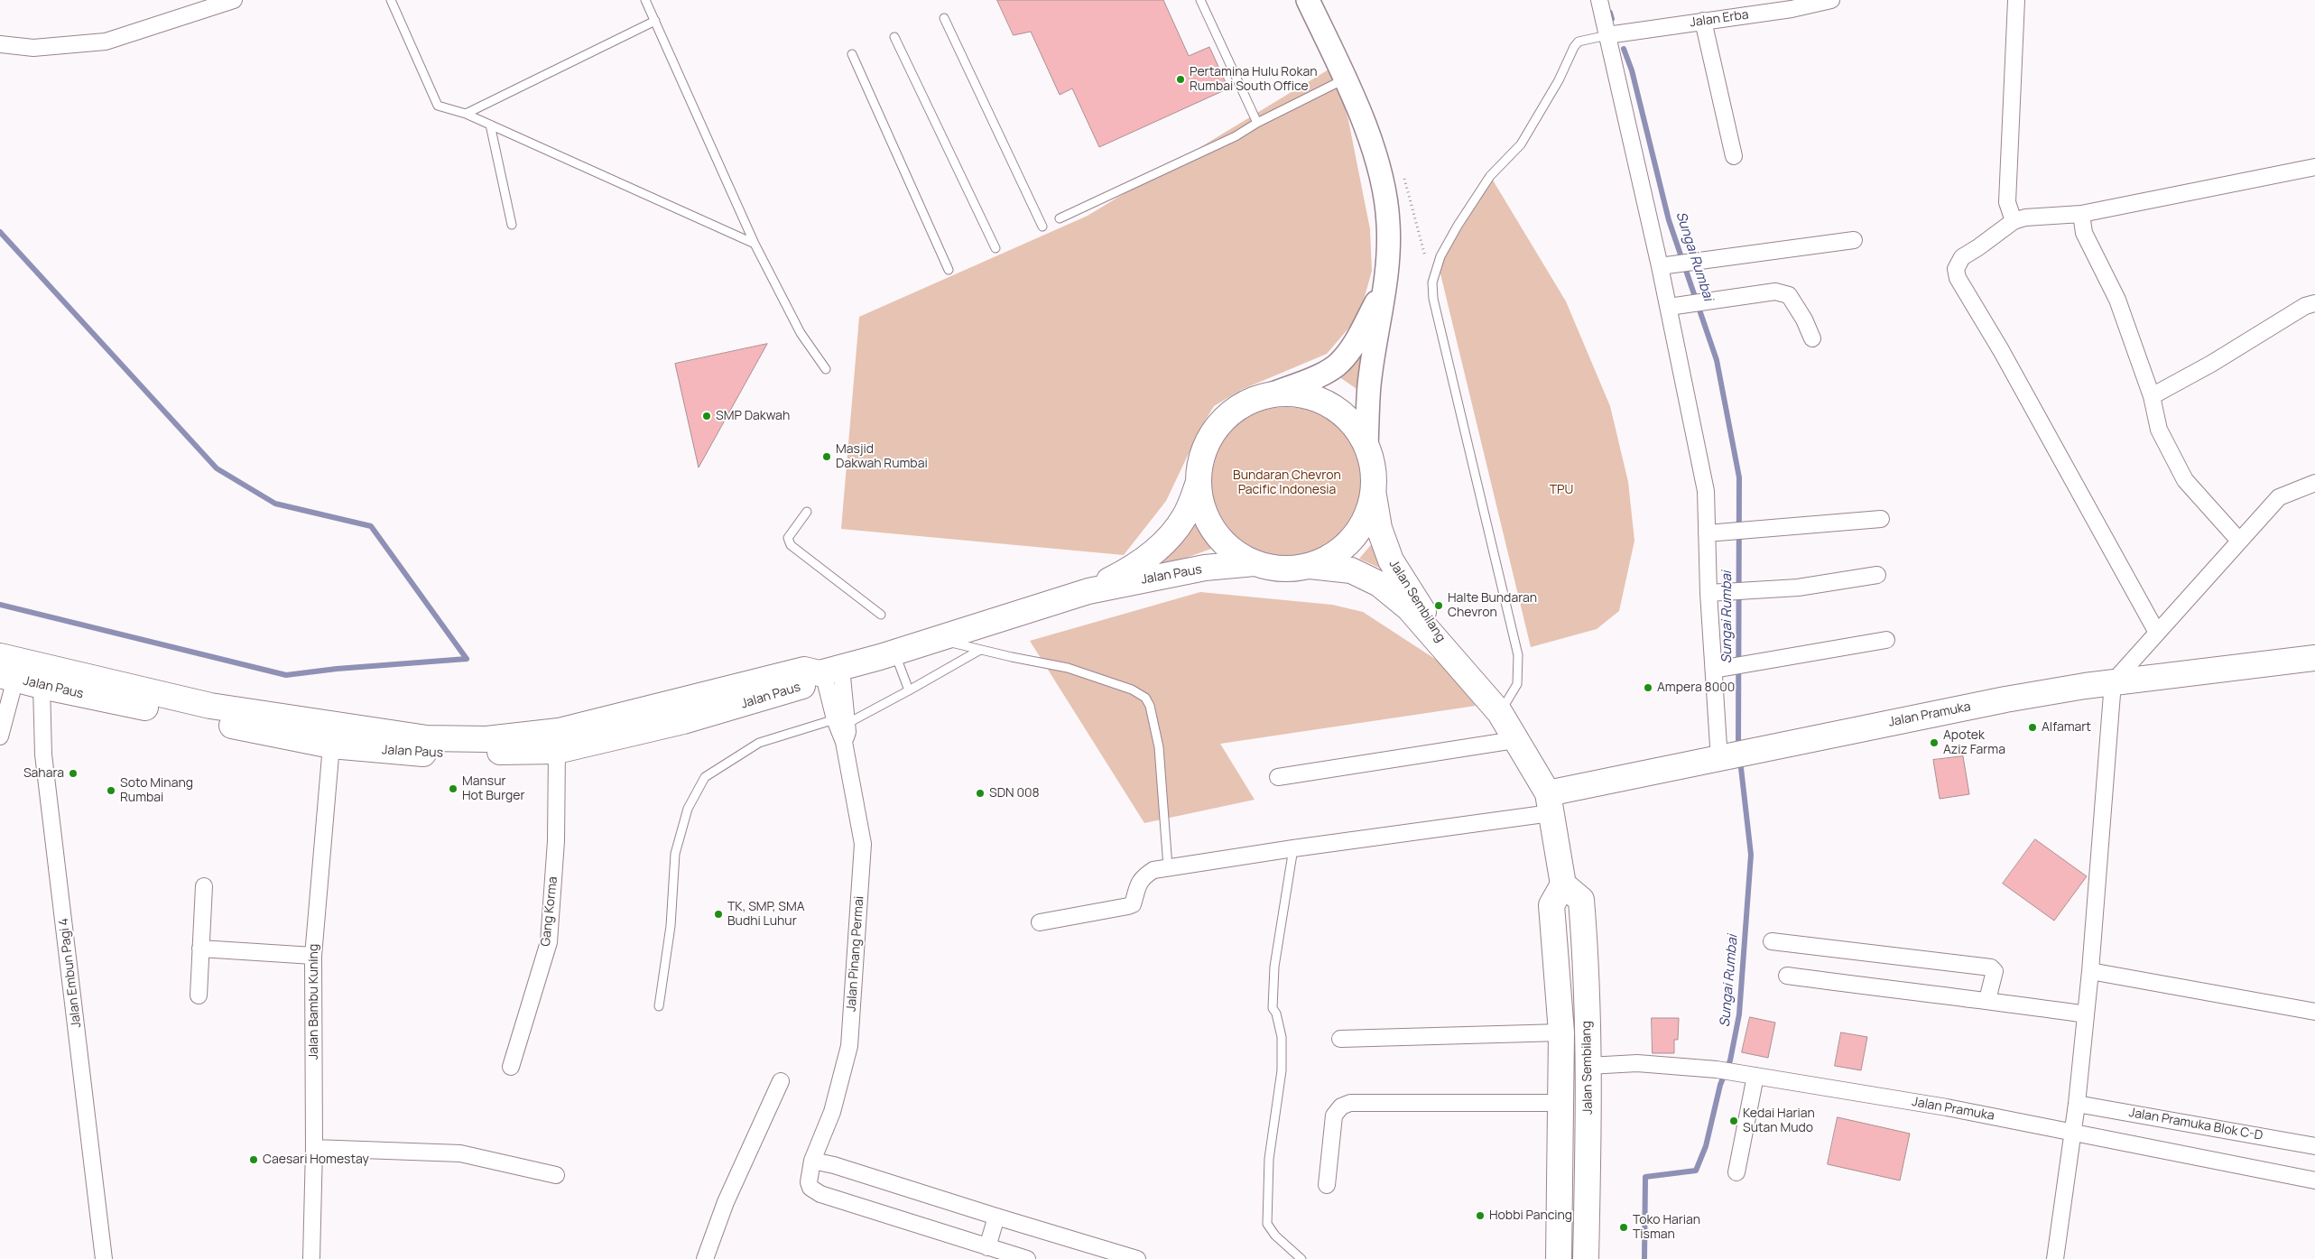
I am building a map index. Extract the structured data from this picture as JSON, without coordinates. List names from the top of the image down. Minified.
{"streets":{"main road":["Jalan Paus","Jalan Sembilang","Jalan Pramuka"],"street":["Jalan Erba","Gang Korma","Jalan Pinang Permai","Jalan Embun Pagi 4","Jalan Bambu Kuning","Jalan Pramuka Blok C-D"]},"crossings":[["Jalan Paus","Gang Korma"],["Jalan Paus","Jalan Pinang Permai"],["Jalan Paus","Jalan Embun Pagi 4"],["Jalan Paus","Jalan Bambu Kuning"],["Jalan Sembilang","Jalan Pramuka"]],"water":["Sungai Rumbai"],"parks":["Bundaran Chevron Pacific Indonesia","TPU"],"places":["Pertamina Hulu Rokan Rumbai South Office","SMP Dakwah","Masjid Dakwah Rumbai","Halte Bundaran Chevron","Ampera 8000","Alfamart","Apotek Aziz Farma","Sahara","Mansur Hot Burger","Soto Minang Rumbai","SDN 008","TK, SMP, SMA Budhi Luhur","Kedai Harian Sutan Mudo","Caesari Homestay","Hobbi Pancing","Toko Harian Tisman"]}
